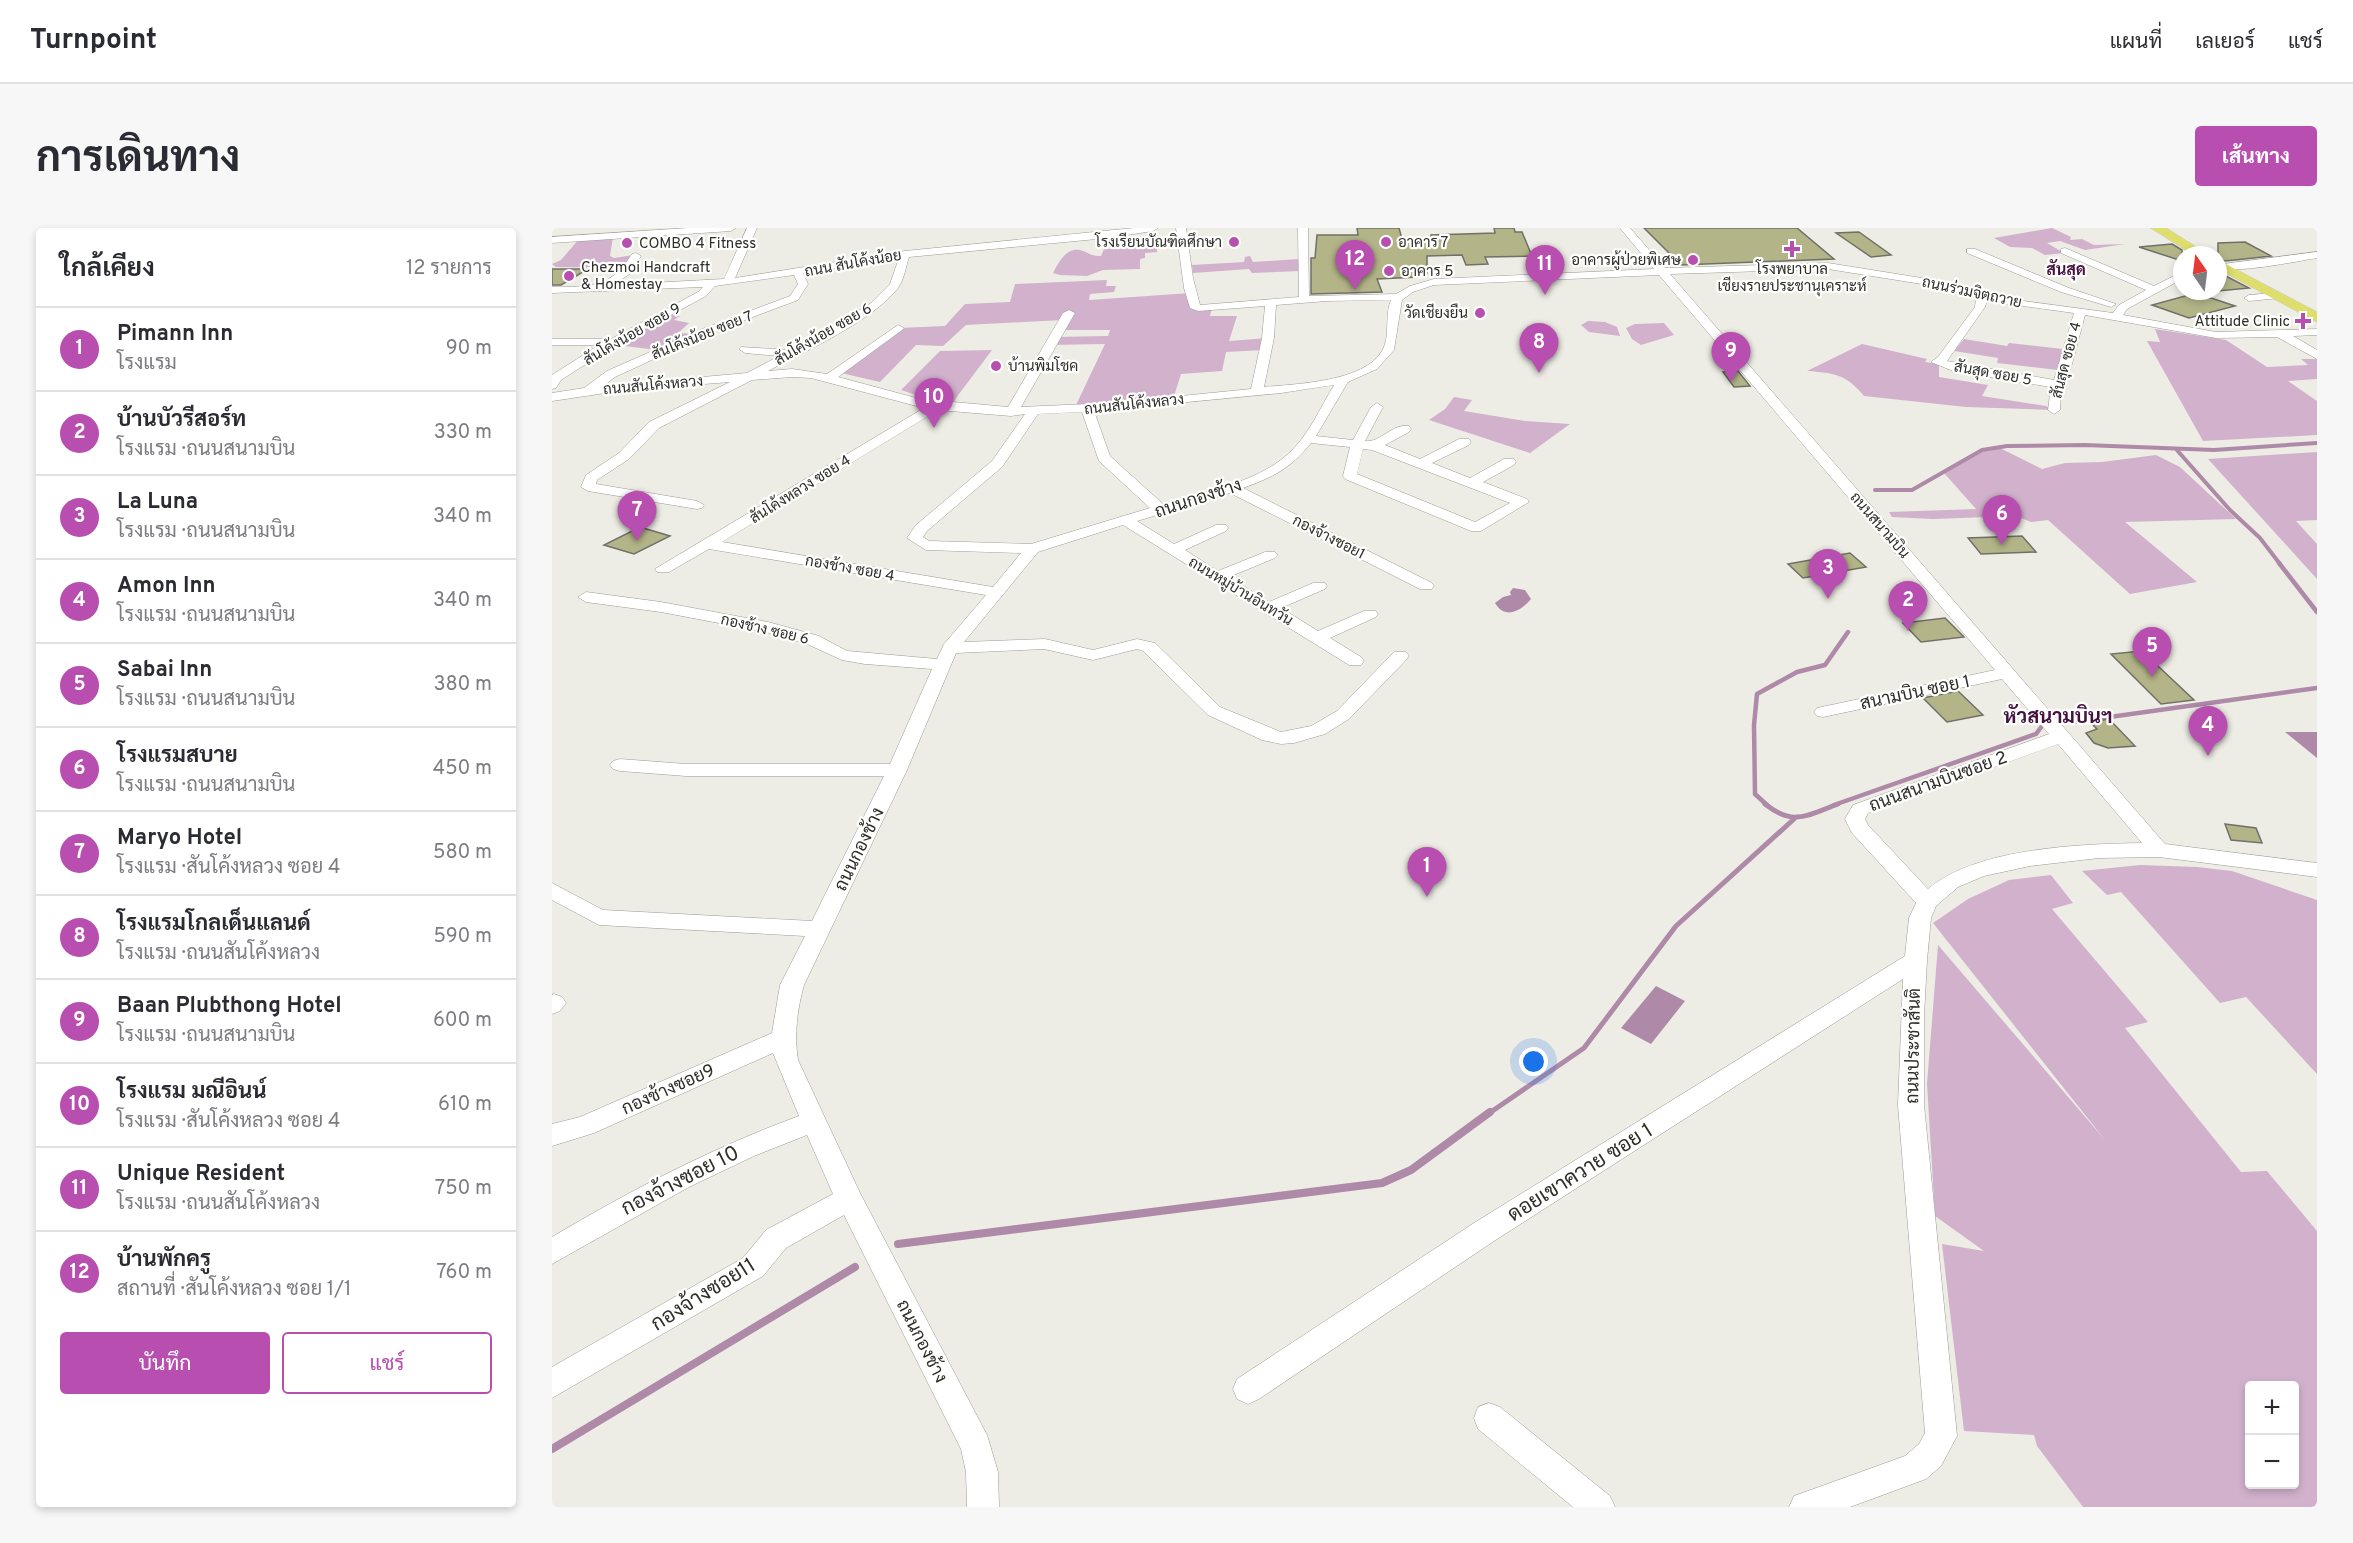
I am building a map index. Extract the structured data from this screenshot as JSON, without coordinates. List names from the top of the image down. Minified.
{"streets":{"street":["ถนน สันโค้งน้อย","ถนนร่วมจิตถวาย","สันโค้งน้อย ซอย 9","สันโค้งน้อย ซอย 6","สันโค้งน้อย ซอย 7","สันสุด ซอย 4","สันสุด ซอย 5","ถนนสันโค้งหลวง","สันโค้งหลวง ซอย 4","ถนนกองช้าง","ถนนสนามบิน","กองจ้างซอย1","กองช้าง ซอย 4","ถนนหมู่บ้านอินทวัน","กองช้าง ซอย 6","สนามบิน ซอย 1","ถนนสนามบินซอย 2","ถนนประชาสันติ","กองช้างซอย9","ดอยเขาควาย ซอย 1","กองจ้างซอย 10","กองจ้างซอย11"]},"crossings":[["ถนน สันโค้งน้อย","สันโค้งน้อย ซอย 9"],["ถนน สันโค้งน้อย","สันโค้งน้อย ซอย 6"],["ถนน สันโค้งน้อย","สันโค้งน้อย ซอย 7"],["ถนนร่วมจิตถวาย","สันสุด ซอย 4"],["ถนนร่วมจิตถวาย","สันสุด ซอย 5"],["ถนนร่วมจิตถวาย","ถนนสนามบิน"],["สันโค้งน้อย ซอย 6","ถนนสันโค้งหลวง"],["สันโค้งน้อย ซอย 7","ถนนสันโค้งหลวง"],["สันสุด ซอย 4","สันสุด ซอย 5"],["ถนนสันโค้งหลวง","สันโค้งหลวง ซอย 4"],["ถนนสันโค้งหลวง","ถนนกองช้าง"],["สันโค้งหลวง ซอย 4","กองช้าง ซอย 4"],["ถนนกองช้าง","กองจ้างซอย1"],["ถนนกองช้าง","กองช้าง ซอย 4"],["ถนนกองช้าง","ถนนหมู่บ้านอินทวัน"],["ถนนกองช้าง","กองช้าง ซอย 6"],["ถนนกองช้าง","กองช้างซอย9"],["ถนนกองช้าง","กองจ้างซอย 10"],["ถนนกองช้าง","กองจ้างซอย11"],["ถนนสนามบิน","สนามบิน ซอย 1"],["ถนนสนามบิน","ถนนสนามบินซอย 2"],["ถนนสนามบินซอย 2","ถนนประชาสันติ"],["ถนนประชาสันติ","ดอยเขาควาย ซอย 1"]],"districts":["สันสุด","หัวสนามบินฯ"],"places":{"other":["โรงเรียนบัณฑิตศึกษา","อาคาร 7","COMBO 4 Fitness","อาคารผู้ป่วยพิเศษ","อาคาร 5","Chezmoi Handcraft & Homestay","วัดเชียงยืน","บ้านพิมโชค"],"health":["โรงพยาบาล เชียงรายประชานุเคราะห์","Attitude Clinic"]},"north":"top","page":{"header":"Turnpoint","nav":["แผนที่","เลเยอร์","แชร์"],"title":"การเดินทาง","buttons":["เส้นทาง",["บันทึก","แชร์"]],"heading":["ใกล้เคียง","12 รายการ"],"pins":["12","11","8","9","10","7","6","3","2","5","4","1"],"list":[{"mark":"1","name":"Pimann Inn","note":"โรงแรม","value":"90 m"},{"mark":"2","name":"บ้านบัวรีสอร์ท","note":"โรงแรม · ถนนสนามบิน","value":"330 m"},{"mark":"3","name":"La Luna","note":"โรงแรม · ถนนสนามบิน","value":"340 m"},{"mark":"4","name":"Amon Inn","note":"โรงแรม · ถนนสนามบิน","value":"340 m"},{"mark":"5","name":"Sabai Inn","note":"โรงแรม · ถนนสนามบิน","value":"380 m"},{"mark":"6","name":"โรงแรมสบาย","note":"โรงแรม · ถนนสนามบิน","value":"450 m"},{"mark":"7","name":"Maryo Hotel","note":"โรงแรม · สันโค้งหลวง ซอย 4","value":"580 m"},{"mark":"8","name":"โรงแรมโกลเด็นแลนด์","note":"โรงแรม · ถนนสันโค้งหลวง","value":"590 m"},{"mark":"9","name":"Baan Plubthong Hotel","note":"โรงแรม · ถนนสนามบิน","value":"600 m"},{"mark":"10","name":"โรงแรม มณีอินน์","note":"โรงแรม · สันโค้งหลวง ซอย 4","value":"610 m"},{"mark":"11","name":"Unique Resident","note":"โรงแรม · ถนนสันโค้งหลวง","value":"750 m"},{"mark":"12","name":"บ้านพักครู","note":"สถานที่ · สันโค้งหลวง ซอย 1/1","value":"760 m"}],"map_buttons":["+","−"]}}
